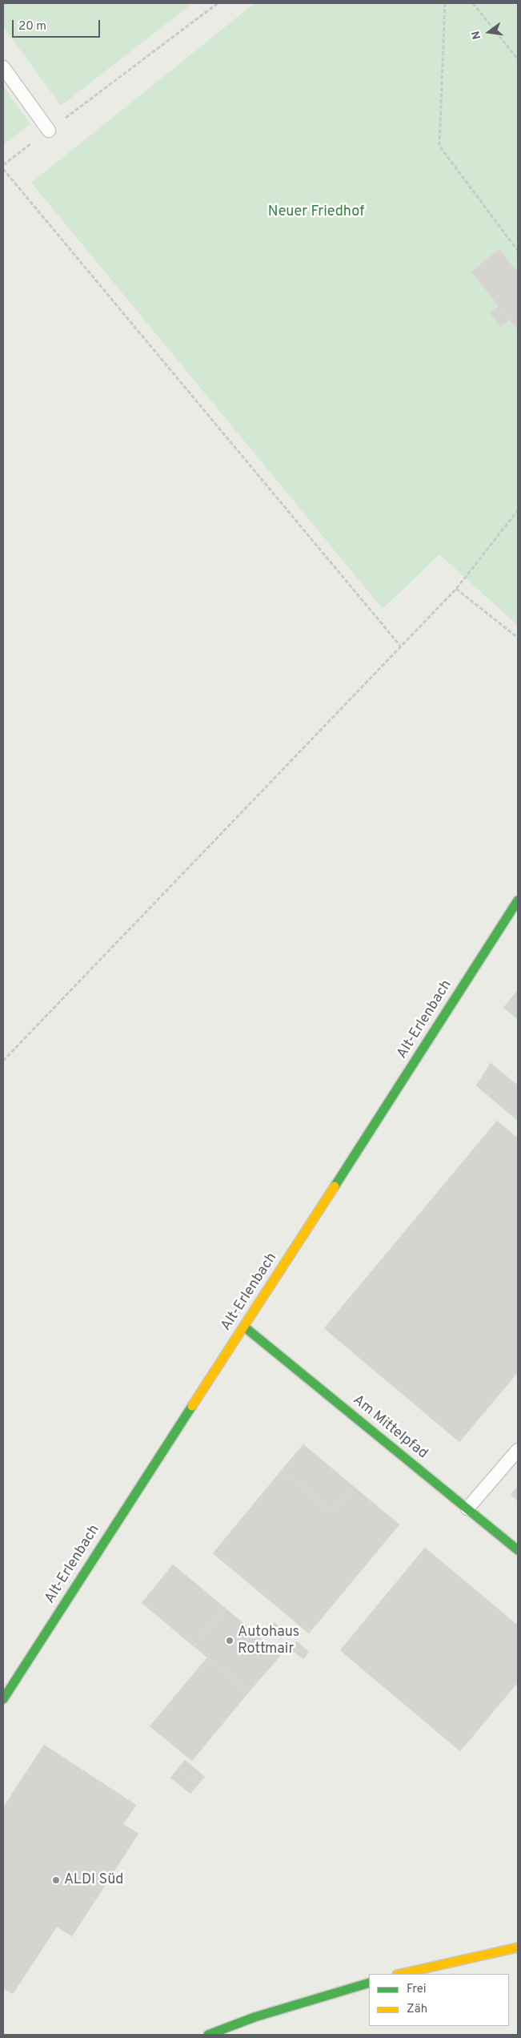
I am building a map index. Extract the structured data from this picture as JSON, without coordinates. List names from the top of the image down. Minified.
{"streets":{"street":["Alt-Erlenbach","Am Mittelpfad"]},"crossings":[["Alt-Erlenbach","Am Mittelpfad"]],"parks":["Neuer Friedhof"],"places":["Autohaus Rottmair","ALDI Süd"],"legend":["Frei","Zäh"],"scale_bar":"20 m","north":"left"}
